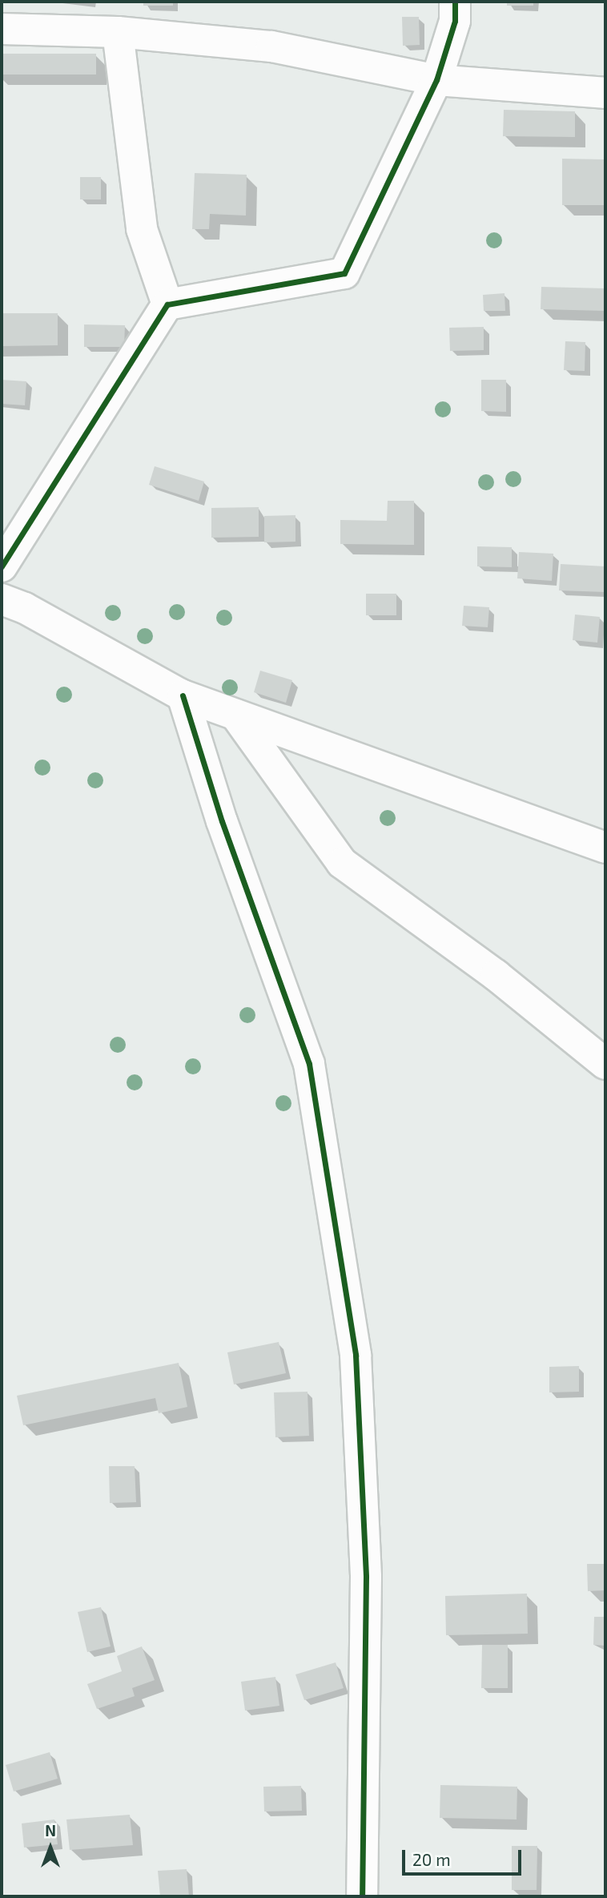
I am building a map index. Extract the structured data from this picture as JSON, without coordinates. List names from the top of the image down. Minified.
{"scale_bar":"20 m","north":"top"}
